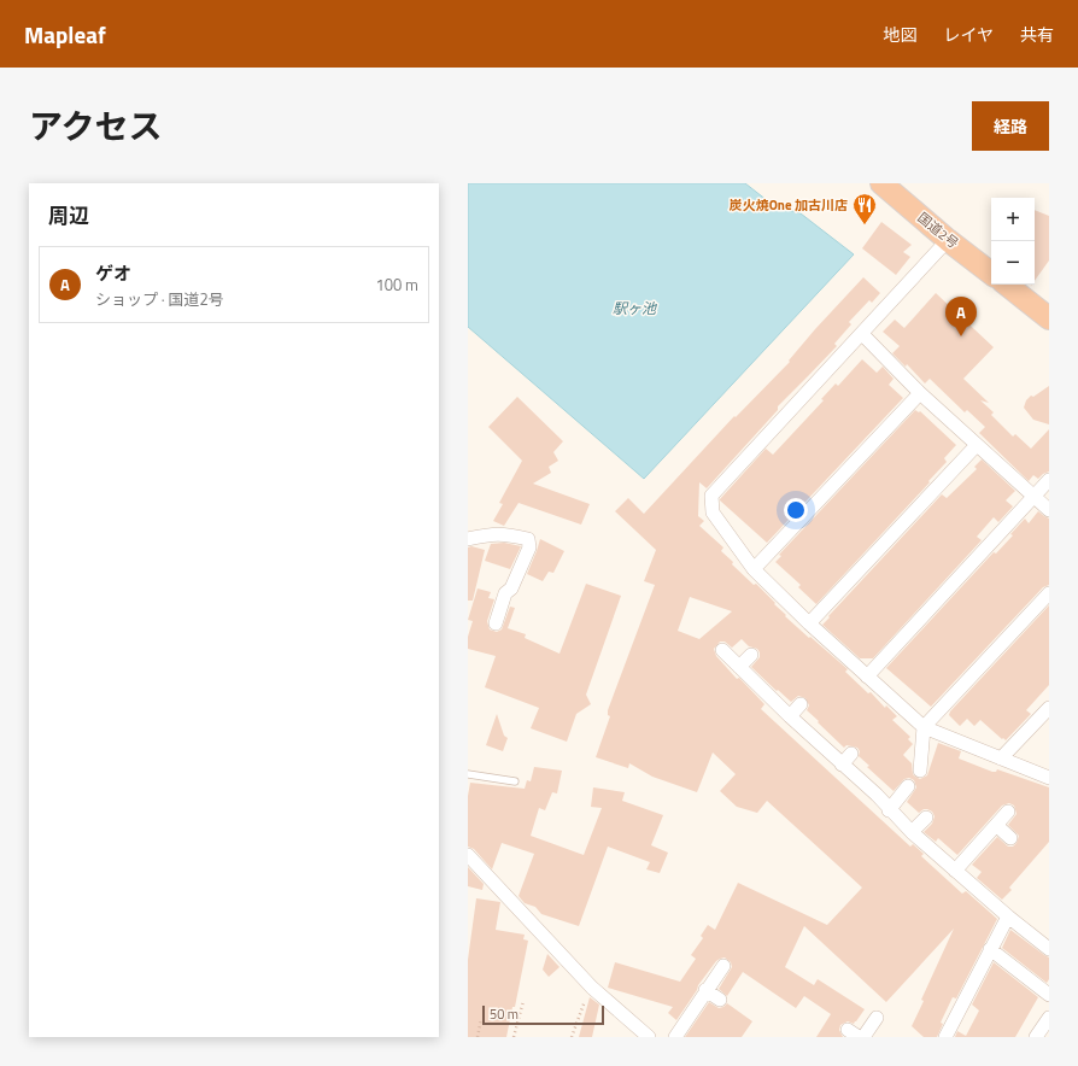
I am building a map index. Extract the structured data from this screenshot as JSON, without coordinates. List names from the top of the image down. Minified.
{"streets":{"highway":["国道2号"]},"water":["駅ヶ池"],"places":{"restaurant":["炭火焼One 加古川店"]},"scale_bar":"50 m","page":{"header":"Mapleaf","nav":["地図","レイヤ","共有"],"title":"アクセス","buttons":"経路","heading":"周辺","map_buttons":["+","−"],"list":[{"mark":"A","name":"ゲオ","note":"ショップ · 国道2号","value":"100 m"}],"pins":"A","scale":"50 m"}}
